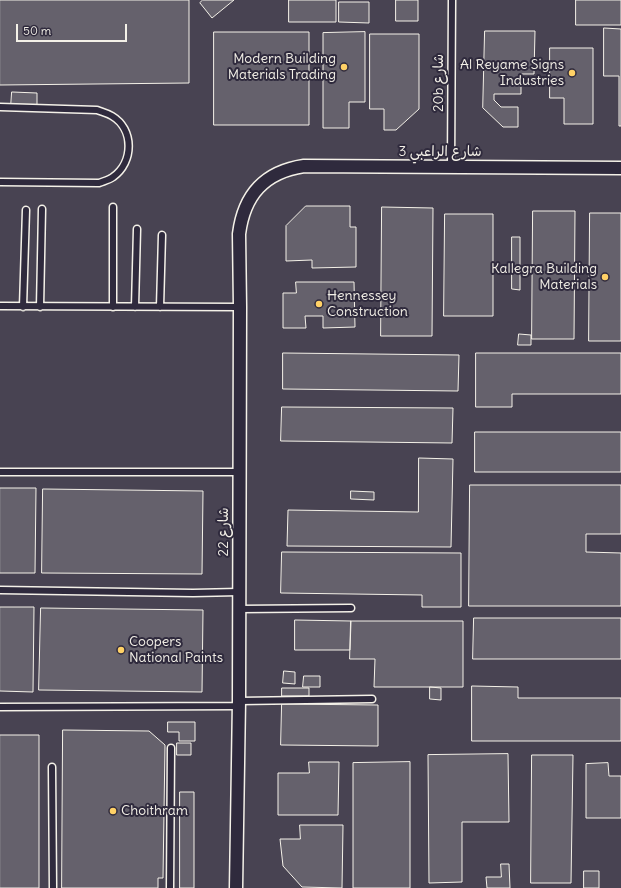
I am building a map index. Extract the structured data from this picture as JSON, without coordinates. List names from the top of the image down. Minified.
{"streets":{"street":["شارع الراعبي 3","شارع 22"],"lane":["20b شارع"]},"crossings":[["20b شارع","شارع الراعبي 3"],["شارع الراعبي 3","شارع 22"]],"places":["Modern Building Materials Trading","Al Reyame Signs Industries","Kallegra Building Materials","Hennessey Construction","Coopers National Paints","Choithram"],"scale_bar":"50 m"}
